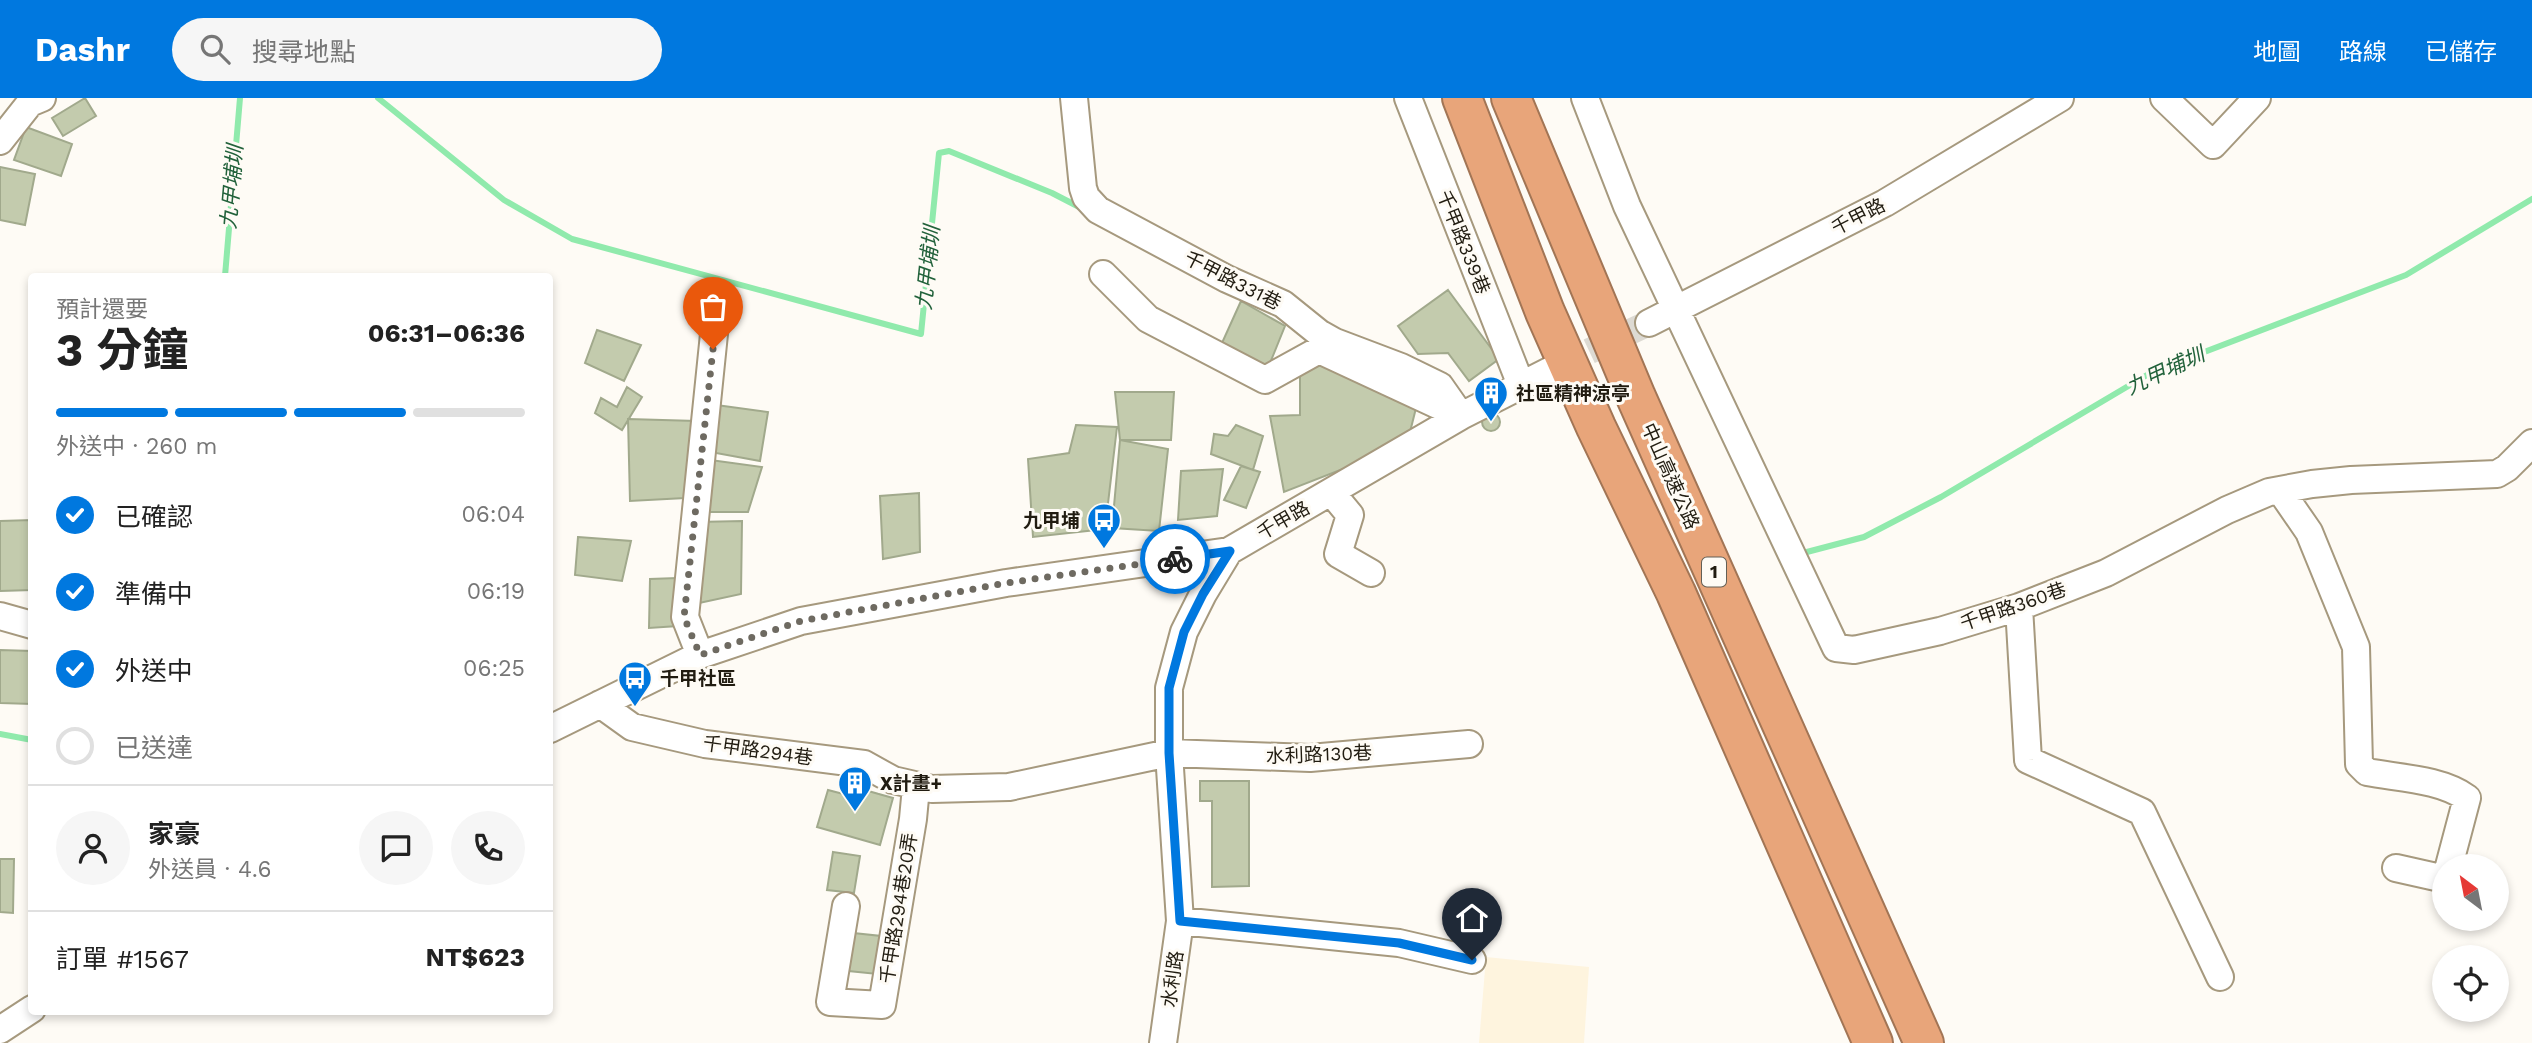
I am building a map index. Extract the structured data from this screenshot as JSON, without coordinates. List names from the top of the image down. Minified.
{"streets":{"highway":["中山高速公路","1"],"street":["千甲路","千甲路339巷","千甲路331巷","千甲路360巷","千甲路294巷","水利路130巷","千甲路294巷20弄","水利路"]},"crossings":[["千甲路","千甲路339巷"],["千甲路","千甲路331巷"],["千甲路","千甲路360巷"],["千甲路","千甲路294巷"],["千甲路","水利路"],["千甲路294巷","水利路130巷"],["千甲路294巷","千甲路294巷20弄"],["千甲路294巷","水利路"],["水利路130巷","水利路"]],"water":["九甲埔圳"],"places":{"building":["社區精神涼亭","X計畫+"],"bus stop":["九甲埔","千甲社區"]},"north":"top left","page":{"header":"Dashr","search":"搜尋地點","nav":["地圖","路線","已儲存"],"heading":["3 分鐘","預計還要","06:31–06:36"],"panel":["家豪","外送員 · 4.6","訂單 #1567","NT$623"],"bar":"外送中 · 260 m","list":[["已確認","06:04"],["準備中","06:19"],["外送中","06:25"],"已送達"]}}
